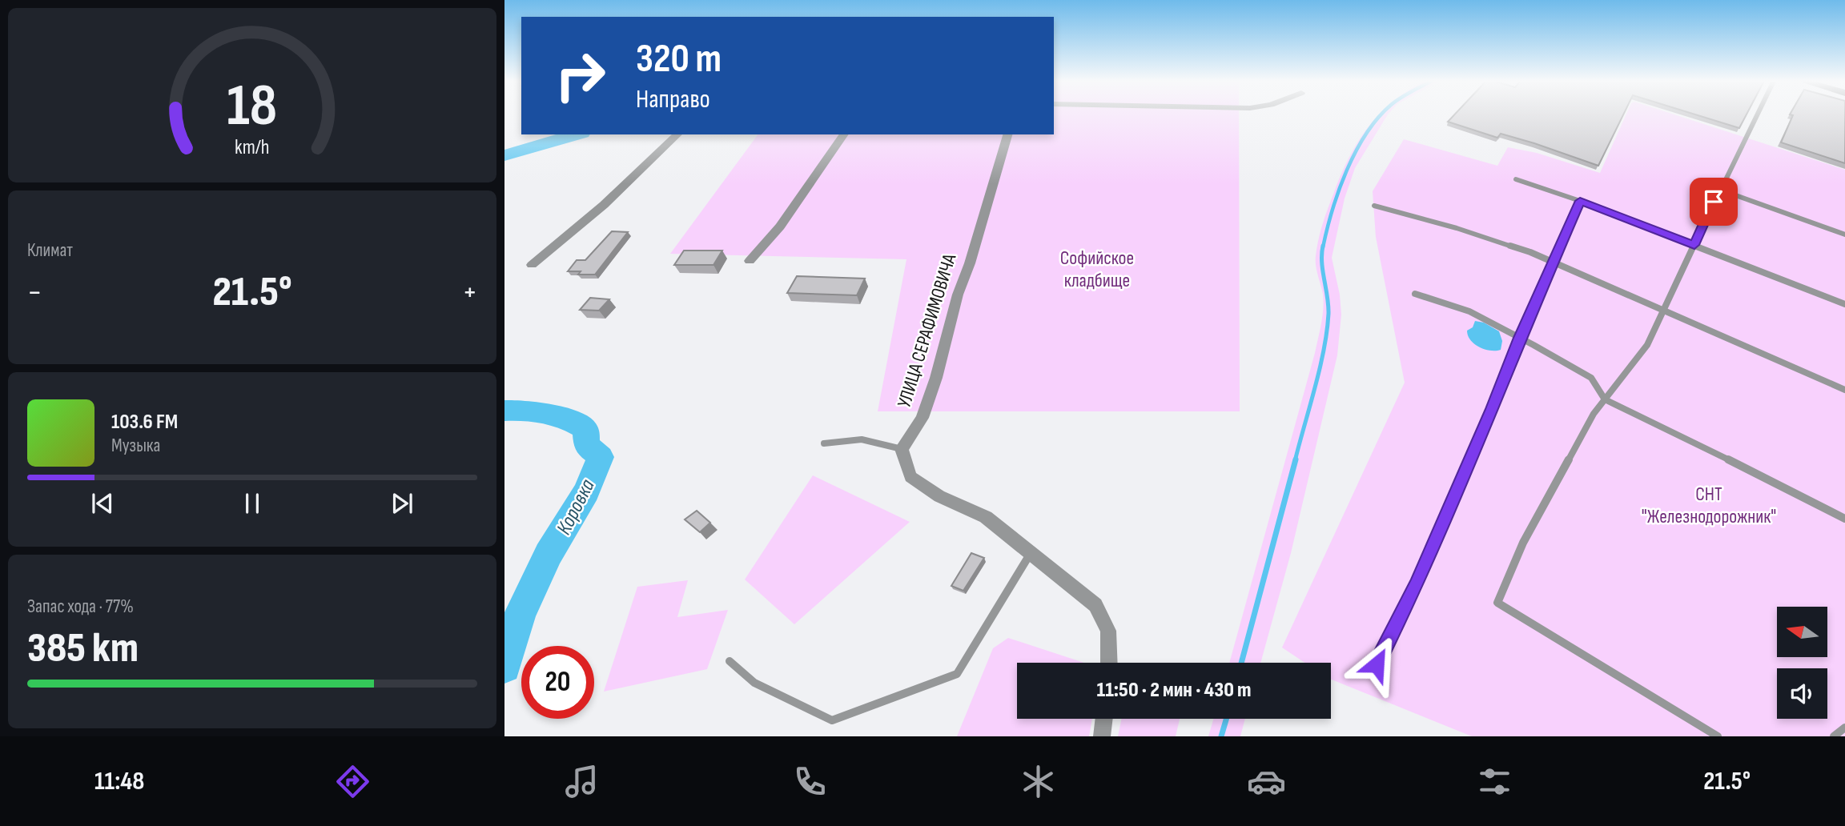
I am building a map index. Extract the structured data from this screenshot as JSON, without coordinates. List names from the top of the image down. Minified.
{"streets":{"street":["УЛИЦА СЕРАФИМОВИЧА"]},"water":["Коровка"],"parks":["Софийское кладбище","СНТ \"Железнодорожник\""],"north":"left","page":{"turn":["320 m","Направо"],"tile":["Климат",["Запас хода · 77%","385 km"]],"heat":["−","21.5°","+"],"song":["103.6 FM","Музыка"],"limit":"20","trip":"11:50 · 2 мин · 430 m","tabs":["11:48","21.5°"],"gauge":["18","km/h"]}}
